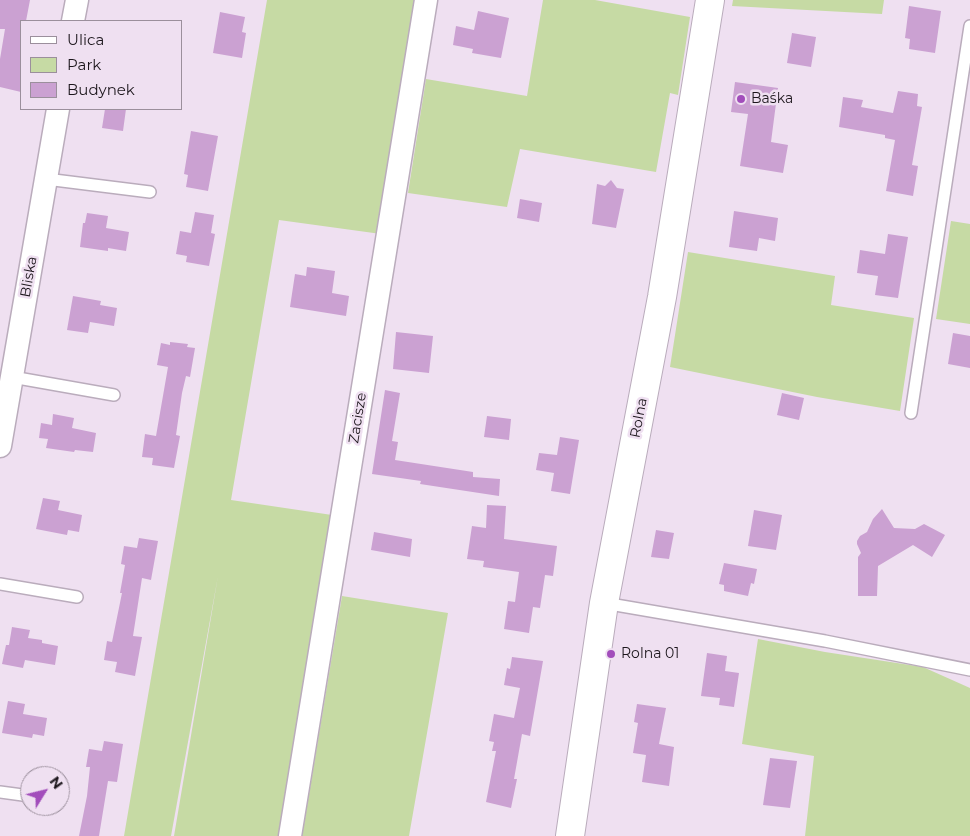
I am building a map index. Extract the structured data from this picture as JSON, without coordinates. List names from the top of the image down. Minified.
{"streets":{"street":["Bliska","Zacisze","Rolna"]},"places":["Baśka","Rolna 01"],"legend":["Ulica","Park","Budynek"],"north":"top right"}
